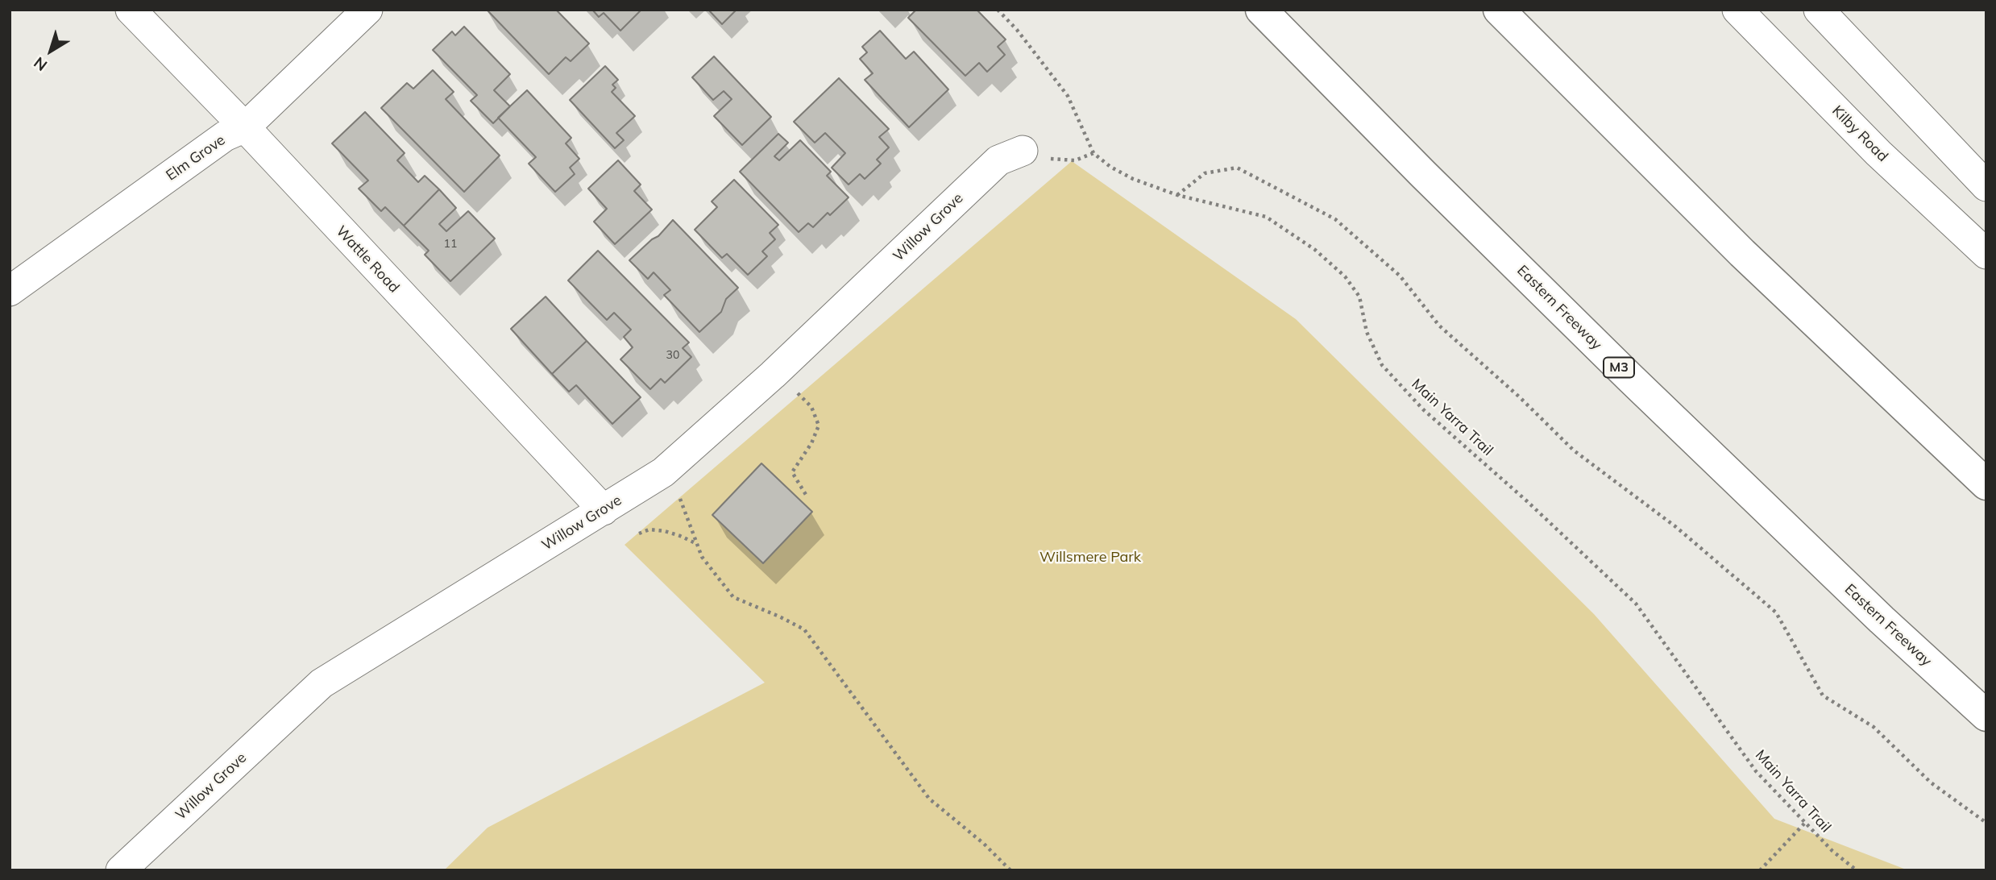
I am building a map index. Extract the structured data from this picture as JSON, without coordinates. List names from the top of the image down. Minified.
{"streets":{"highway":["Eastern Freeway","M3"],"street":["Kilby Road","Elm Grove","Willow Grove","Wattle Road"],"path":["Main Yarra Trail"]},"crossings":[["Elm Grove","Wattle Road"],["Willow Grove","Wattle Road"]],"parks":["Willsmere Park"],"house_numbers":["11","30"],"north":"bottom left"}
